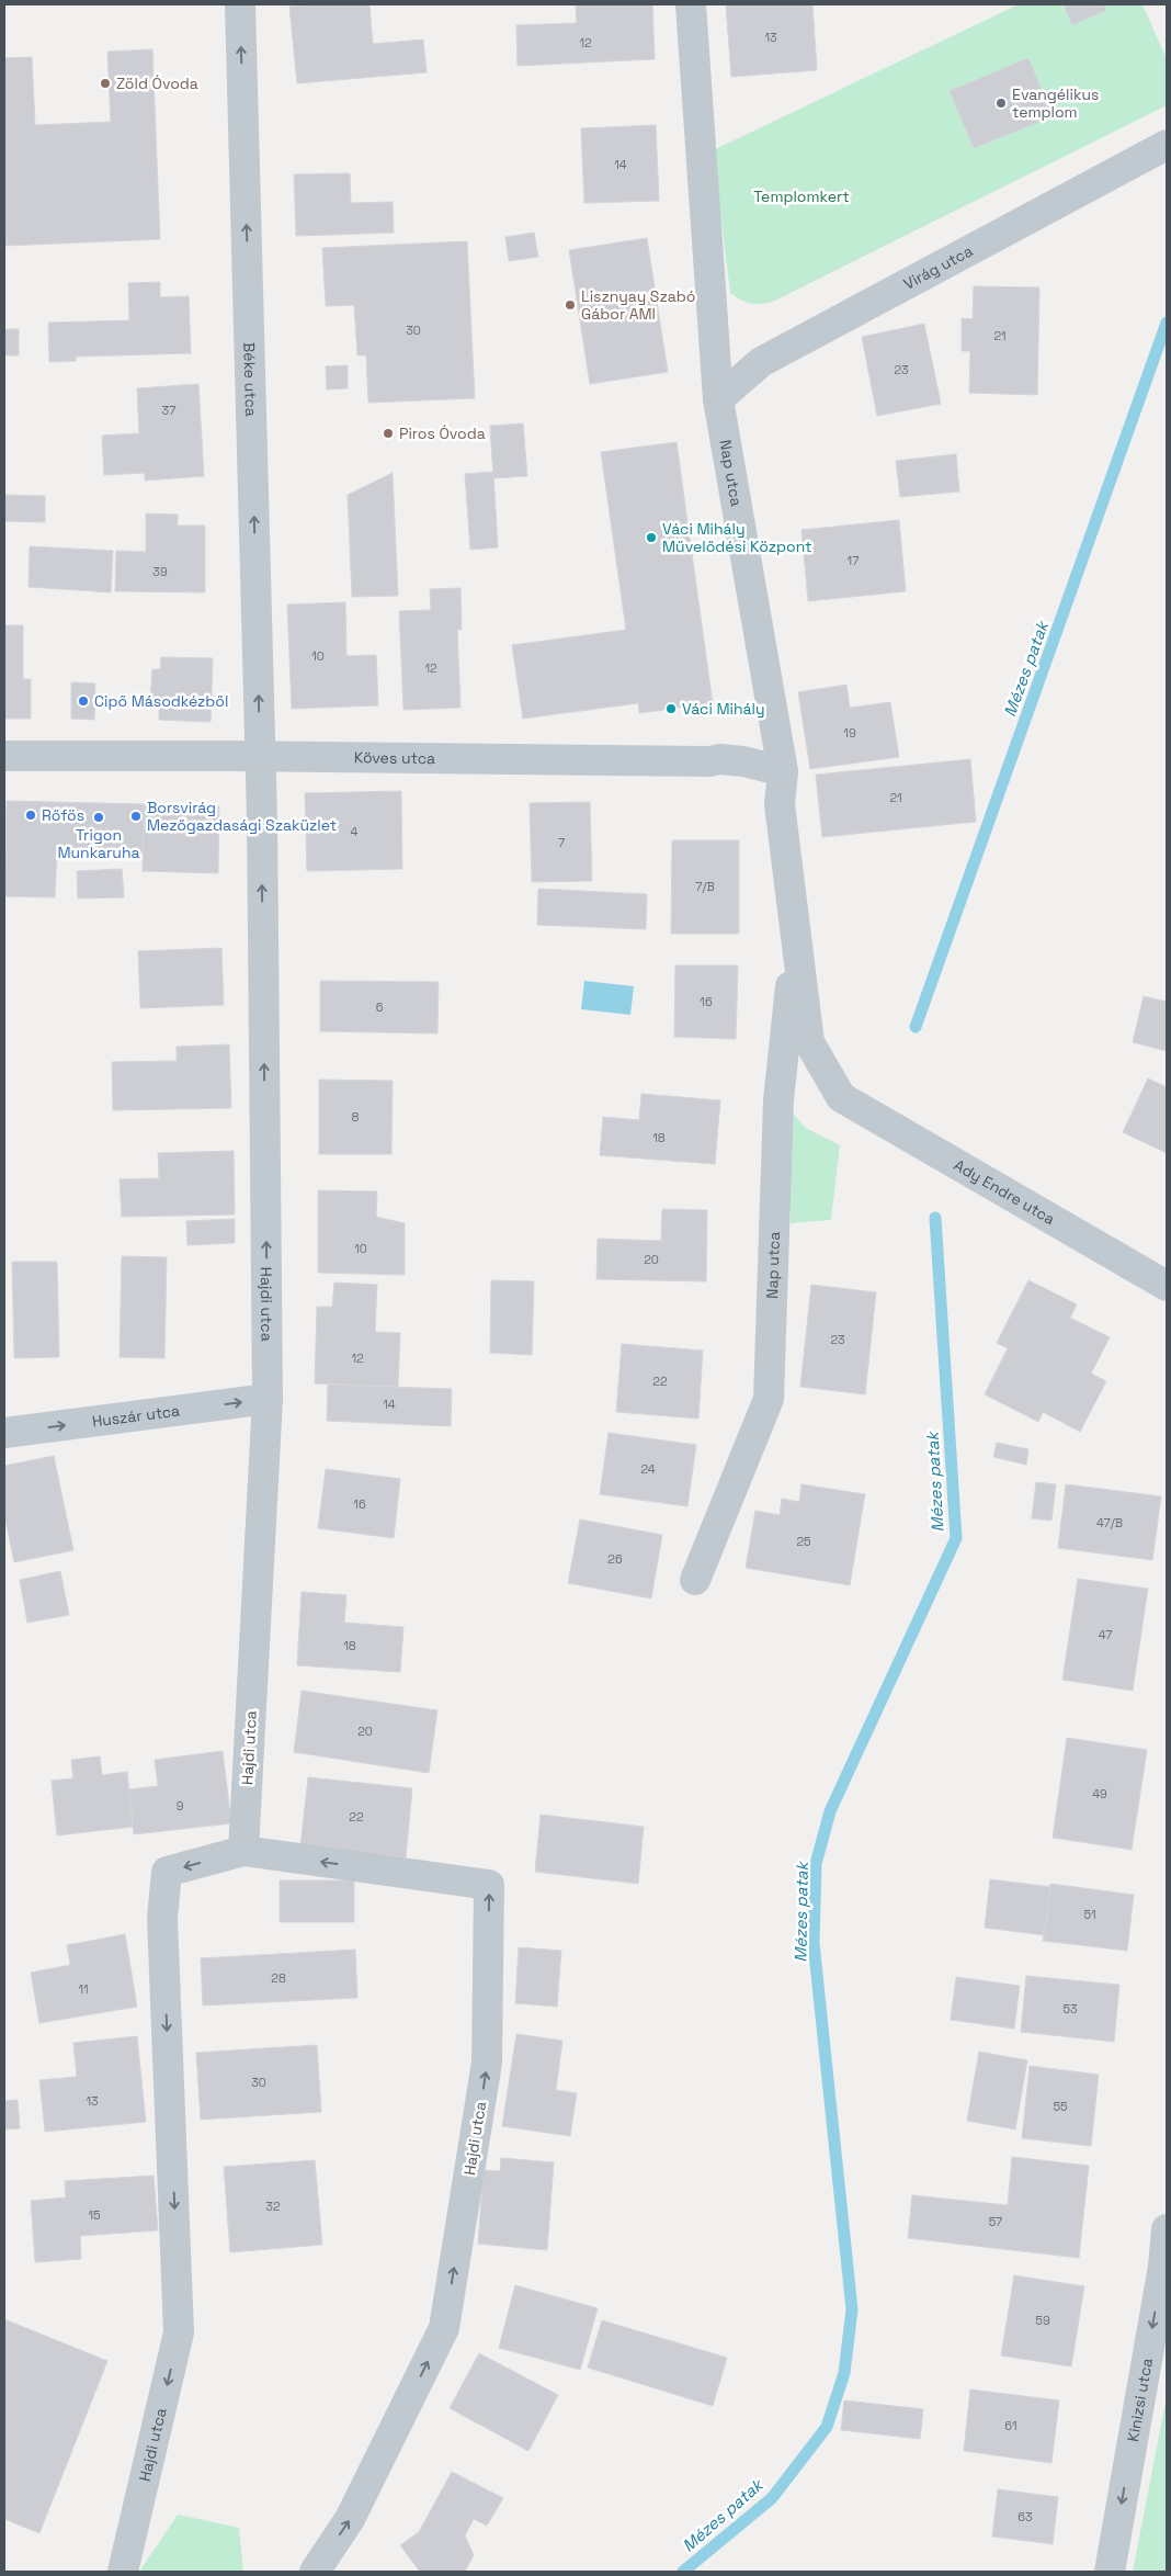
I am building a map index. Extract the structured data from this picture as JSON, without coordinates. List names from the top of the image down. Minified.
{"streets":{"street":["Virág utca","Béke utca","Nap utca","Köves utca","Ady Endre utca","Hajdi utca","Huszár utca","Kinizsi utca"]},"crossings":[["Virág utca","Nap utca"],["Béke utca","Köves utca"],["Béke utca","Hajdi utca"],["Nap utca","Köves utca"],["Nap utca","Ady Endre utca"],["Köves utca","Hajdi utca"],["Hajdi utca","Huszár utca"]],"one_way":["Béke utca","Huszár utca","Kinizsi utca"],"water":["Mézes patak"],"parks":["Templomkert"],"places":["Zöld Óvoda","Evangélikus templom","Lisznyay Szabó Gábor AMI","Piros Óvoda","Váci Mihály Művelődési Központ","Cipő Másodkézből","Váci Mihály","Rőfös","Borsvirág Mezőgazdasági Szaküzlet","Trigon Munkaruha"],"house_numbers":["13","12","14","30","21","23","37","17","39","10","12","19","21","4","7","7/B","16","6","8","18","10","20","23","12","22","14","24","16","47/B","25","26","47","18","20","49","9","22","51","28","11","53","30","13","55","32","15","57","59","61","63"]}
